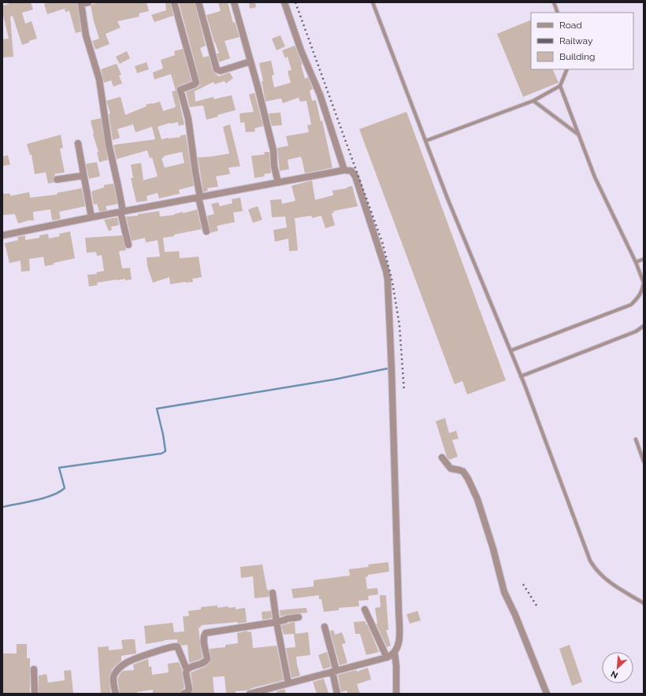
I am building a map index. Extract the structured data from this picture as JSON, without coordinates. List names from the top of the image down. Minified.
{"legend":["Road","Railway","Building"],"north":"bottom left"}
